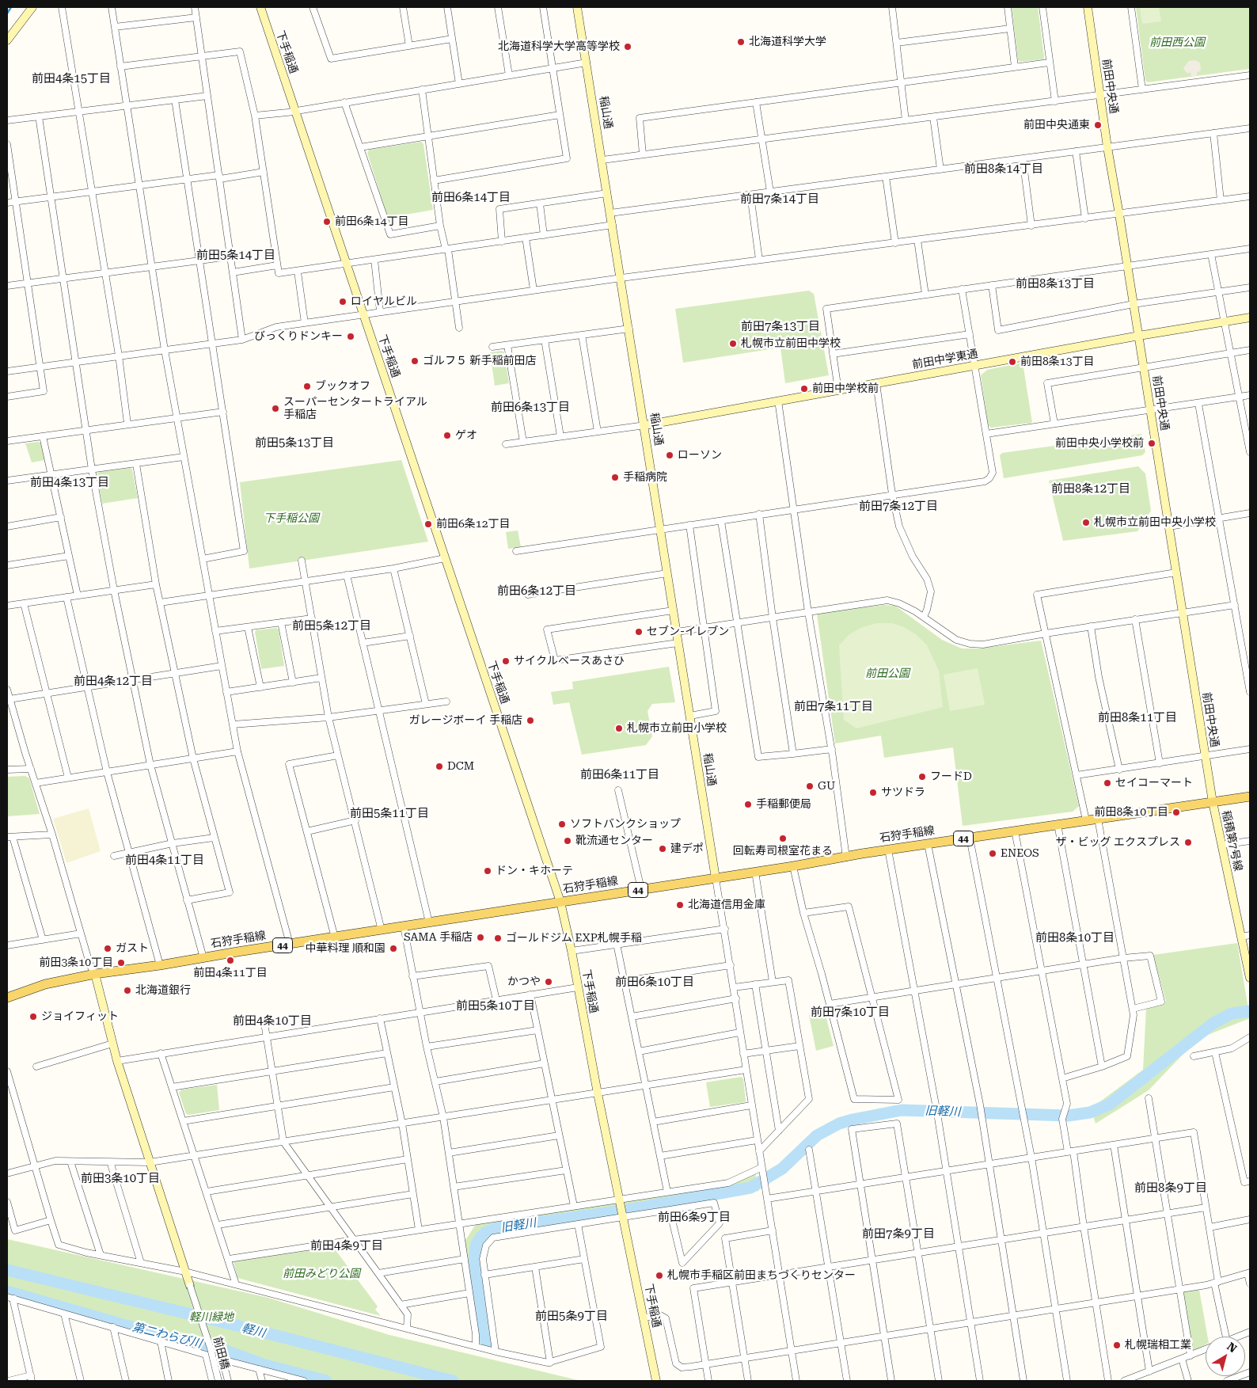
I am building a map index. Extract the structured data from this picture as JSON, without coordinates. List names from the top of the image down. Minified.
{"streets":{"main road":["石狩手稲線","44"],"street":["下手稲通","前田中央通","稲山通","前田中学東通","稲積第7号線","前田橋"]},"crossings":[["下手稲通","石狩手稲線"],["前田中央通","前田中学東通"],["前田中央通","石狩手稲線"],["前田中央通","稲積第7号線"],["稲山通","前田中学東通"],["稲山通","石狩手稲線"],["石狩手稲線","稲積第7号線"]],"districts":["前田4条15丁目","前田8条14丁目","前田6条14丁目","前田7条14丁目","前田5条14丁目","前田8条13丁目","前田7条13丁目","前田6条13丁目","前田5条13丁目","前田4条13丁目","前田8条12丁目","前田7条12丁目","前田6条12丁目","前田5条12丁目","前田4条12丁目","前田7条11丁目","前田8条11丁目","前田6条11丁目","前田5条11丁目","前田4条11丁目","前田8条10丁目","前田6条10丁目","前田5条10丁目","前田7条10丁目","前田4条10丁目","前田3条10丁目","前田8条9丁目","前田6条9丁目","前田7条9丁目","前田4条9丁目","前田5条9丁目"],"water":["旧軽川","軽川","第二わらび川"],"parks":["前田西公園","下手稲公園","前田公園","前田みどり公園","軽川緑地"],"places":["北海道科学大学","北海道科学大学高等学校","前田中央通東","前田6条14丁目","ロイヤルビル","びっくりドンキー","札幌市立前田中学校","ゴルフ５ 新手稲前田店","前田8条13丁目","ブックオフ","前田中学校前","スーパーセンタートライアル 手稲店","ゲオ","前田中央小学校前","ローソン","手稲病院","札幌市立前田中央小学校","前田6条12丁目","セブン-イレブン","サイクルベースあさひ","ガレージボーイ 手稲店","札幌市立前田小学校","DCM","フードD","セイコーマート","GU","サツドラ","手稲郵便局","前田8条10丁目","ソフトバンクショップ","回転寿司根室花まる","靴流通センター","ザ・ビッグ エクスプレス","建デポ","ENEOS","ドン・キホーテ","北海道信用金庫","SAMA 手稲店","ゴールドジム EXP札幌手稲","ガスト","中華料理 順和園","前田4条11丁目","前田3条10丁目","かつや","北海道銀行","ジョイフィット","札幌市手稲区前田まちづくりセンター","札幌瑞相工業"],"north":"top right"}
